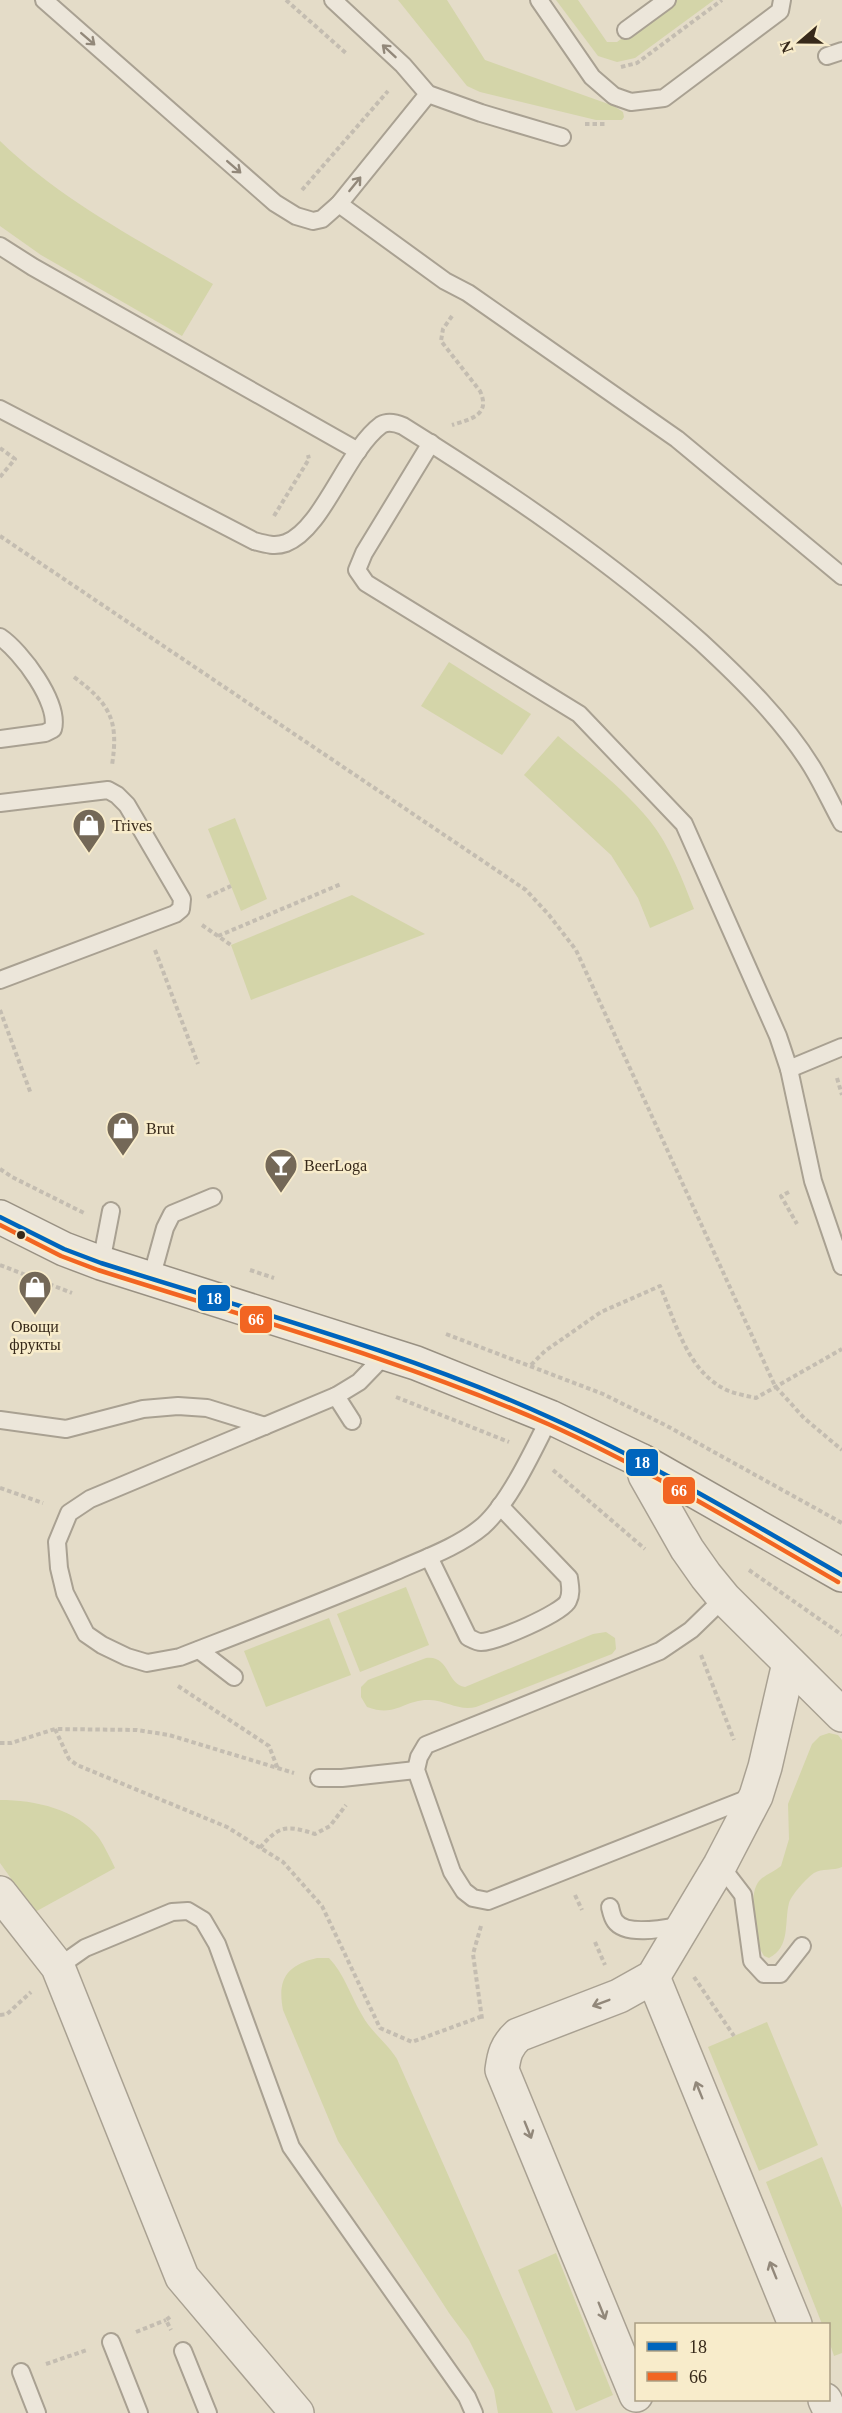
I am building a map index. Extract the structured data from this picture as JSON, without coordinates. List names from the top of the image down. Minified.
{"places":{"shop":["Trives","Brut","Овощи фрукты"],"bar":["BeerLoga"]},"lines":["transit line 18","transit line 66"],"legend":["18","66"],"north":"left"}
